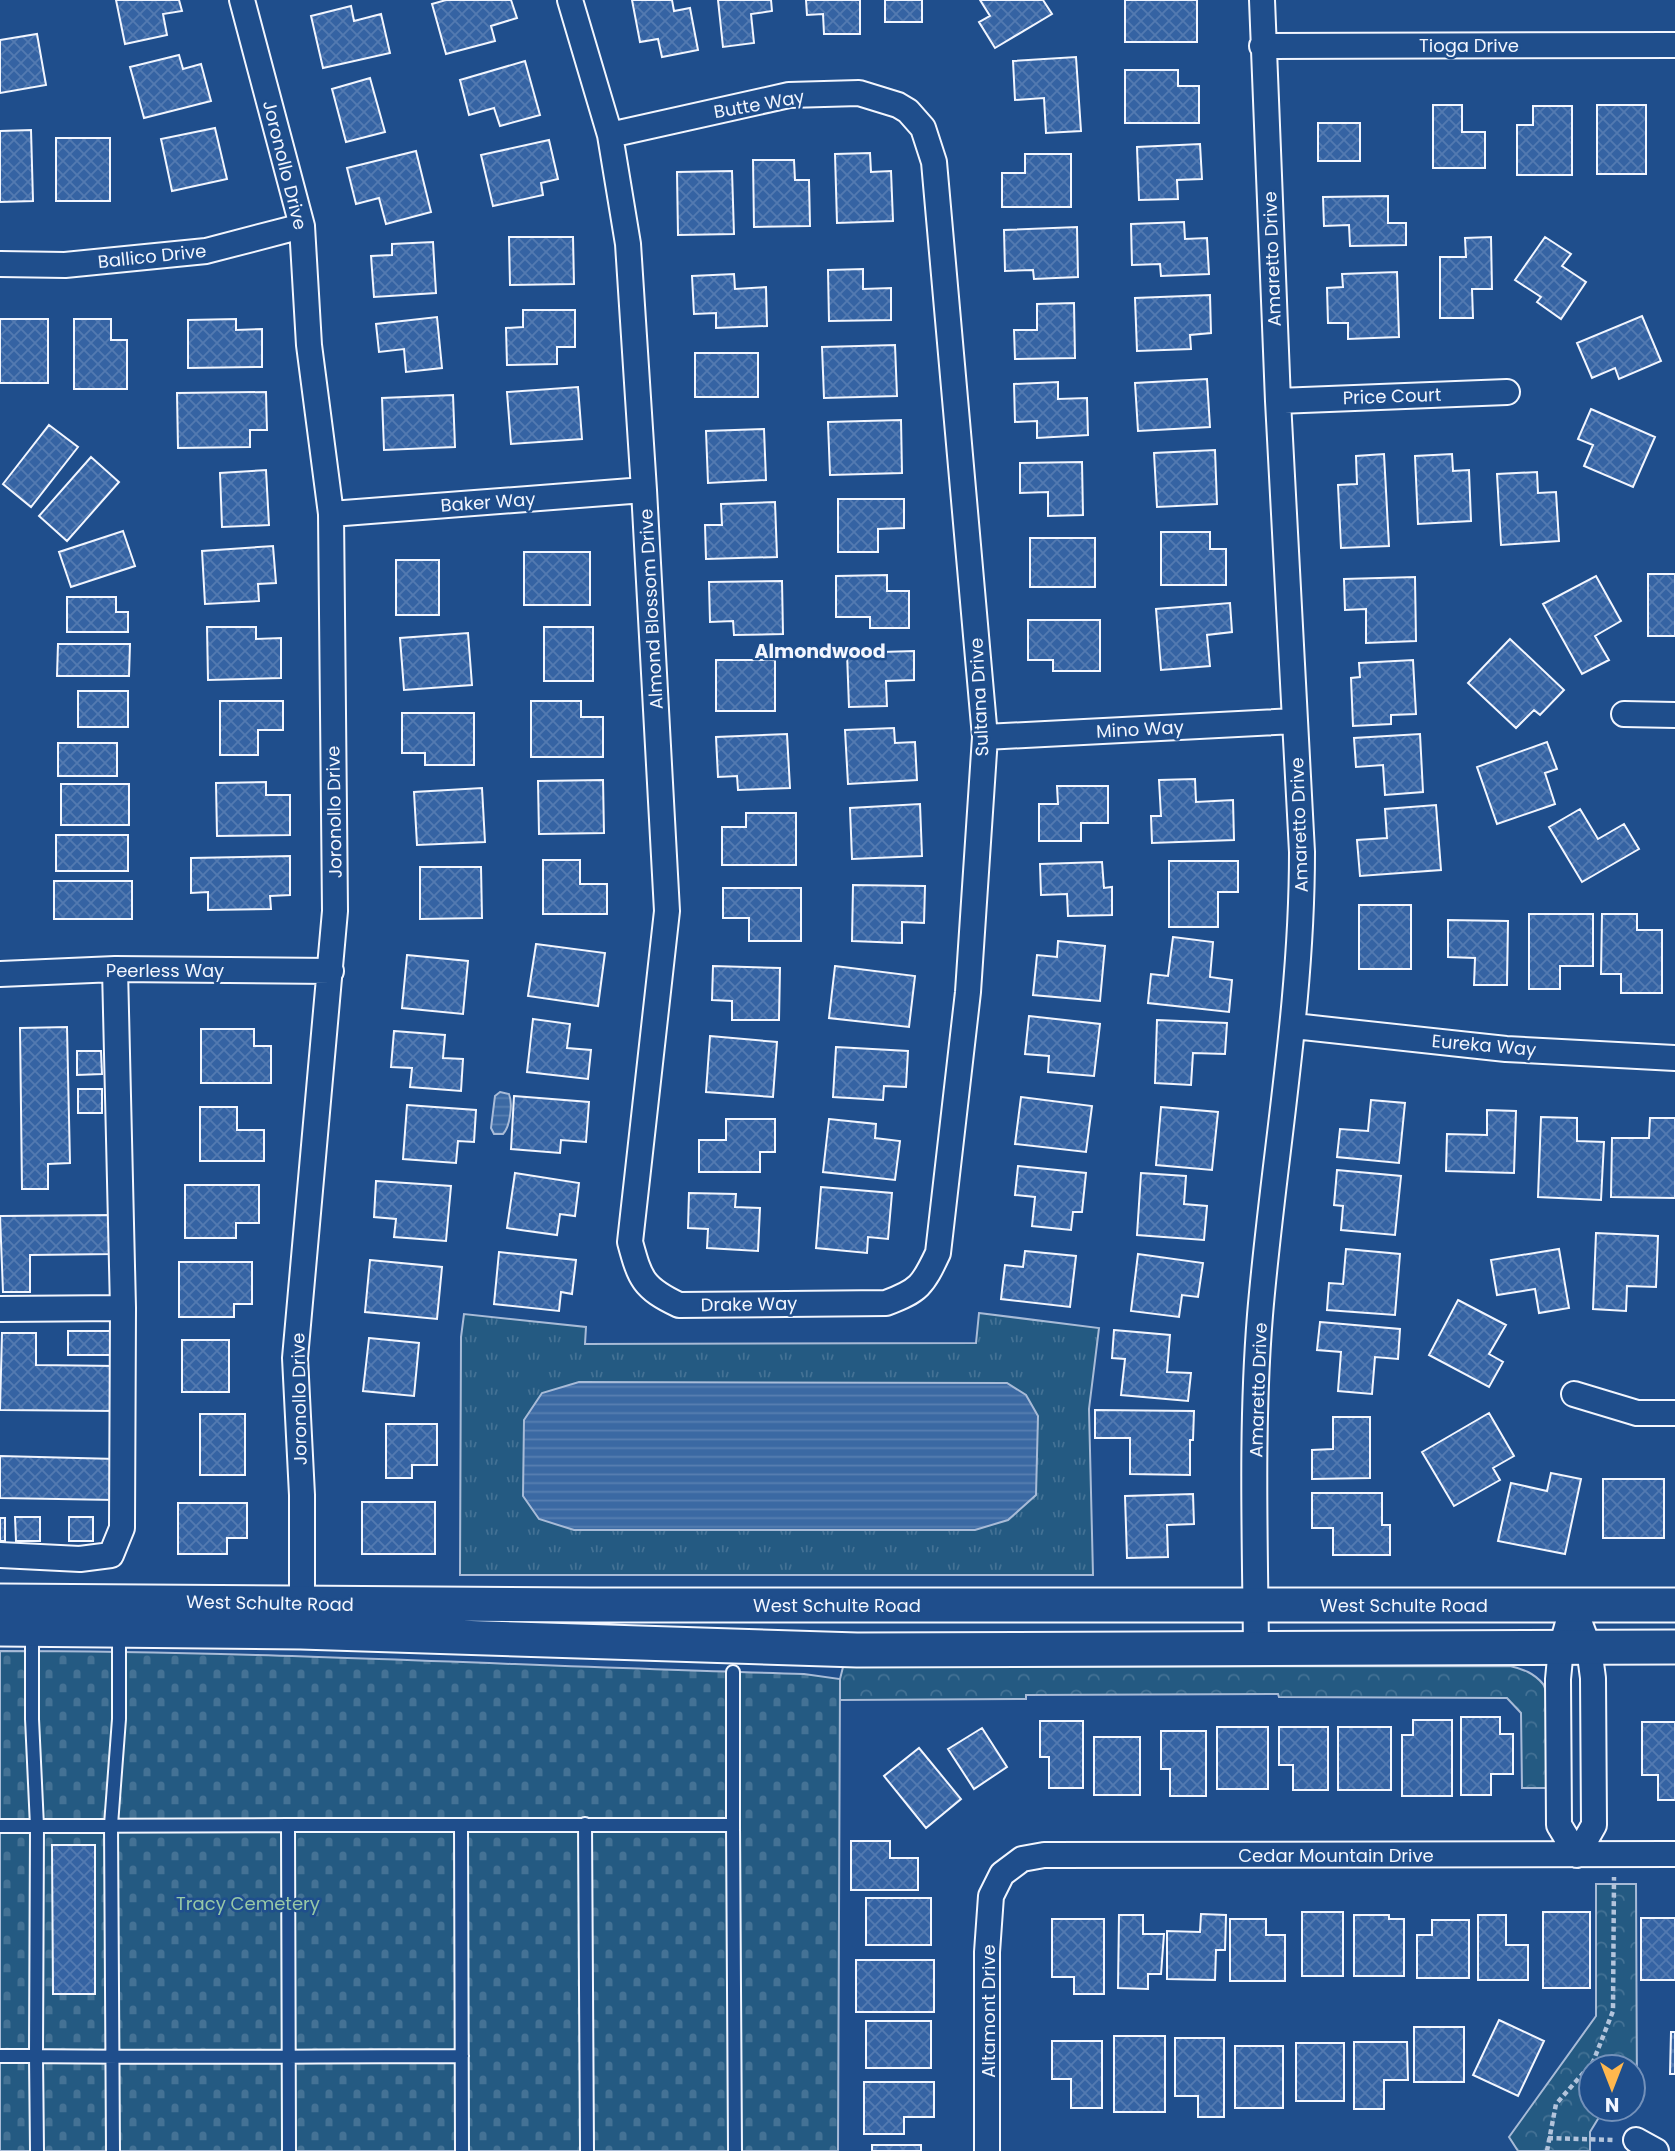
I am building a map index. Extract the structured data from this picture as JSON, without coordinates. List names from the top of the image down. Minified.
{"streets":{"main road":["West Schulte Road"],"street":["Tioga Drive","Butte Way","Joronollo Drive","Ballico Drive","Amaretto Drive","Price Court","Baker Way","Almond Blossom Drive","Sultana Drive","Mino Way","Peerless Way","Eureka Way","Drake Way","Cedar Mountain Drive","Altamont Drive"]},"crossings":[["Tioga Drive","Amaretto Drive"],["Butte Way","Almond Blossom Drive"],["Butte Way","Sultana Drive"],["Joronollo Drive","Ballico Drive"],["Joronollo Drive","Baker Way"],["Joronollo Drive","Peerless Way"],["Joronollo Drive","West Schulte Road"],["Amaretto Drive","Price Court"],["Amaretto Drive","Mino Way"],["Amaretto Drive","Eureka Way"],["Amaretto Drive","West Schulte Road"],["Baker Way","Almond Blossom Drive"],["Almond Blossom Drive","Drake Way"],["Sultana Drive","Mino Way"],["Sultana Drive","Drake Way"],["Cedar Mountain Drive","Altamont Drive"]],"districts":["Almondwood"],"parks":["Tracy Cemetery"],"north":"bottom"}
